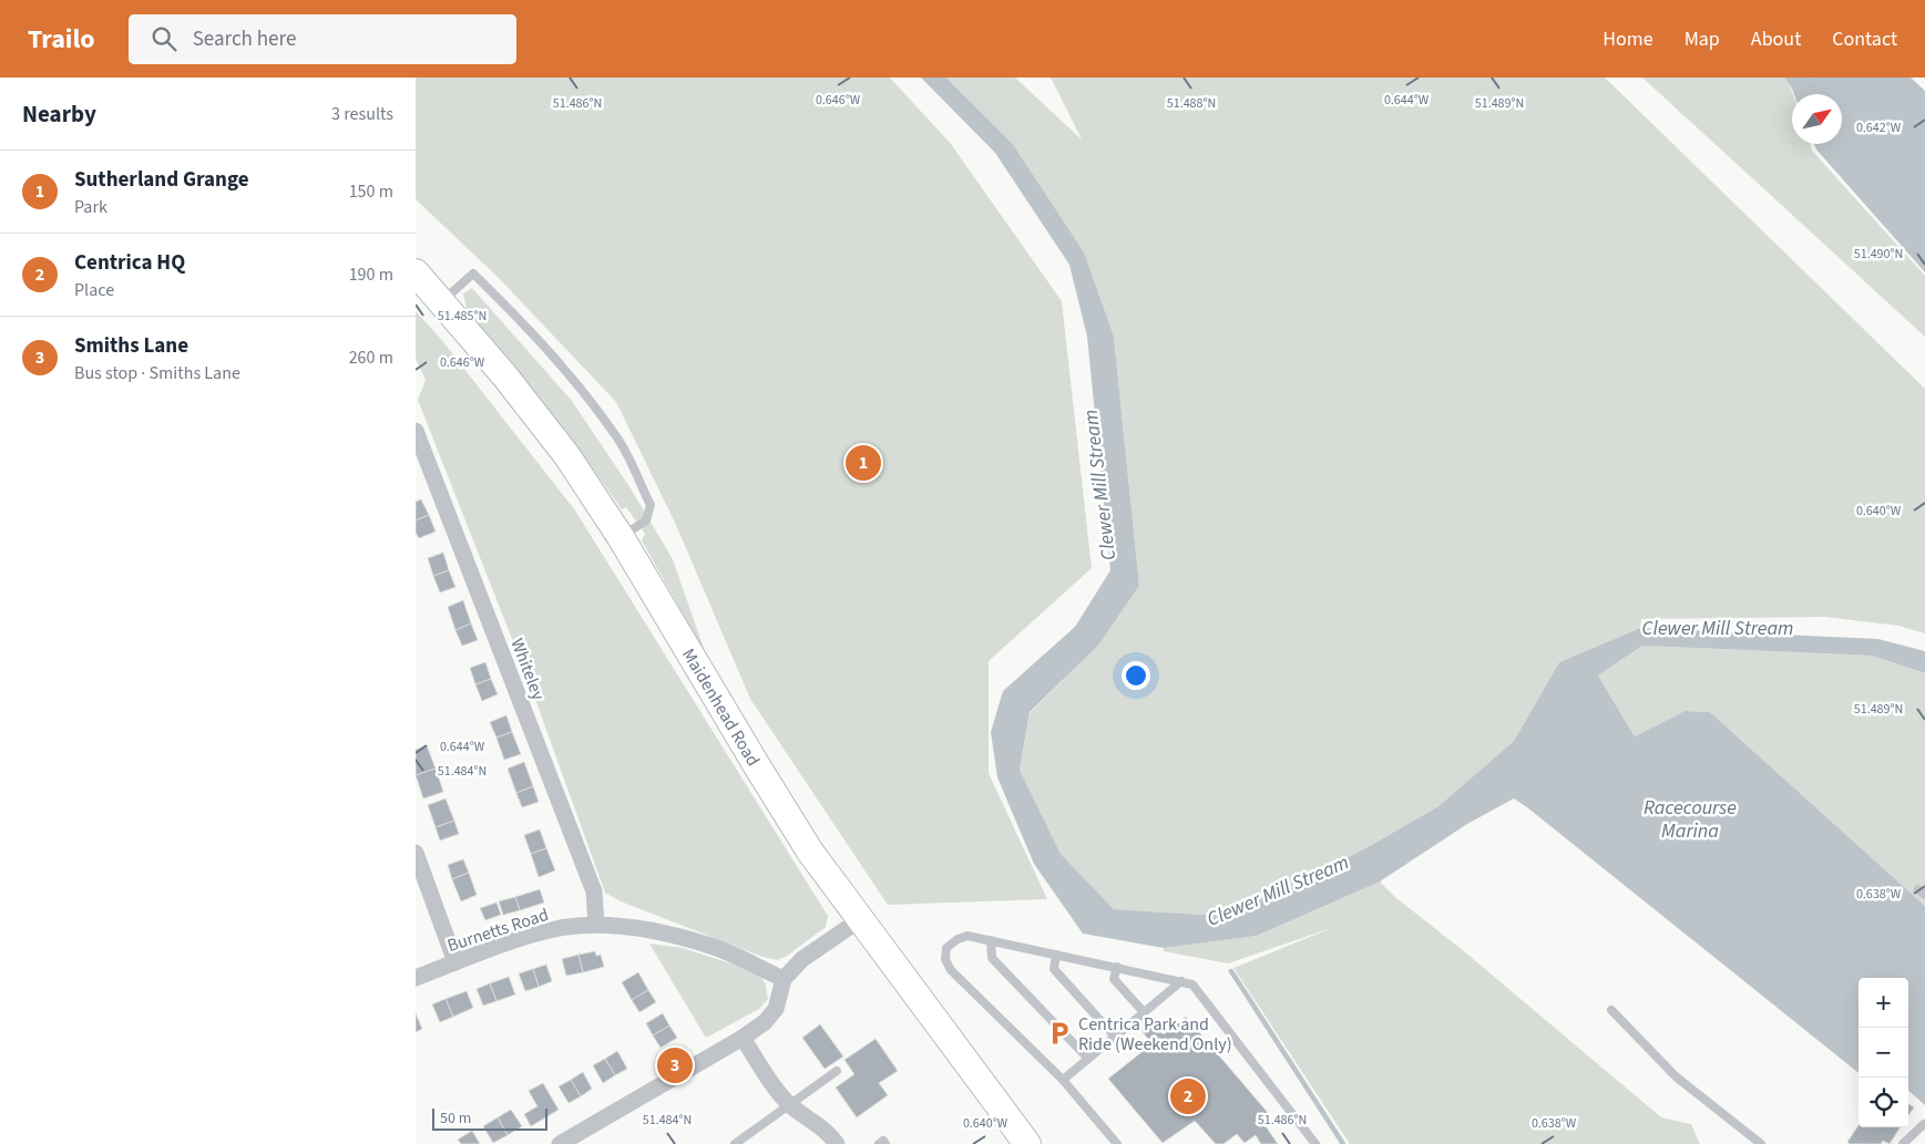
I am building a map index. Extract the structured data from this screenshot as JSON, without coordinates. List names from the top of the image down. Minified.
{"streets":{"main road":["Maidenhead Road"],"street":["Whiteley","Burnetts Road"]},"crossings":[["Whiteley","Burnetts Road"]],"water":["Clewer Mill Stream","Racecourse Marina"],"places":{"parking":["Centrica Park and Ride (Weekend Only)"]},"scale_bar":"50 m","north":"top right","page":{"header":"Trailo","search":"Search here","nav":["Home","Map","About","Contact"],"heading":["Nearby","3 results"],"list":[{"mark":"1","name":"Sutherland Grange","note":"Park","value":"150 m"},{"mark":"2","name":"Centrica HQ","note":"Place","value":"190 m"},{"mark":"3","name":"Smiths Lane","note":"Bus stop · Smiths Lane","value":"260 m"}],"pins":["1","3","2"],"map_buttons":["+","−"],"scale":"50 m"},"coordinates":["0.646°W","0.644°W","51.488°N","51.486°N","51.489°N","0.642°W","51.490°N","51.485°N","0.640°W","51.484°N","0.638°W"]}
